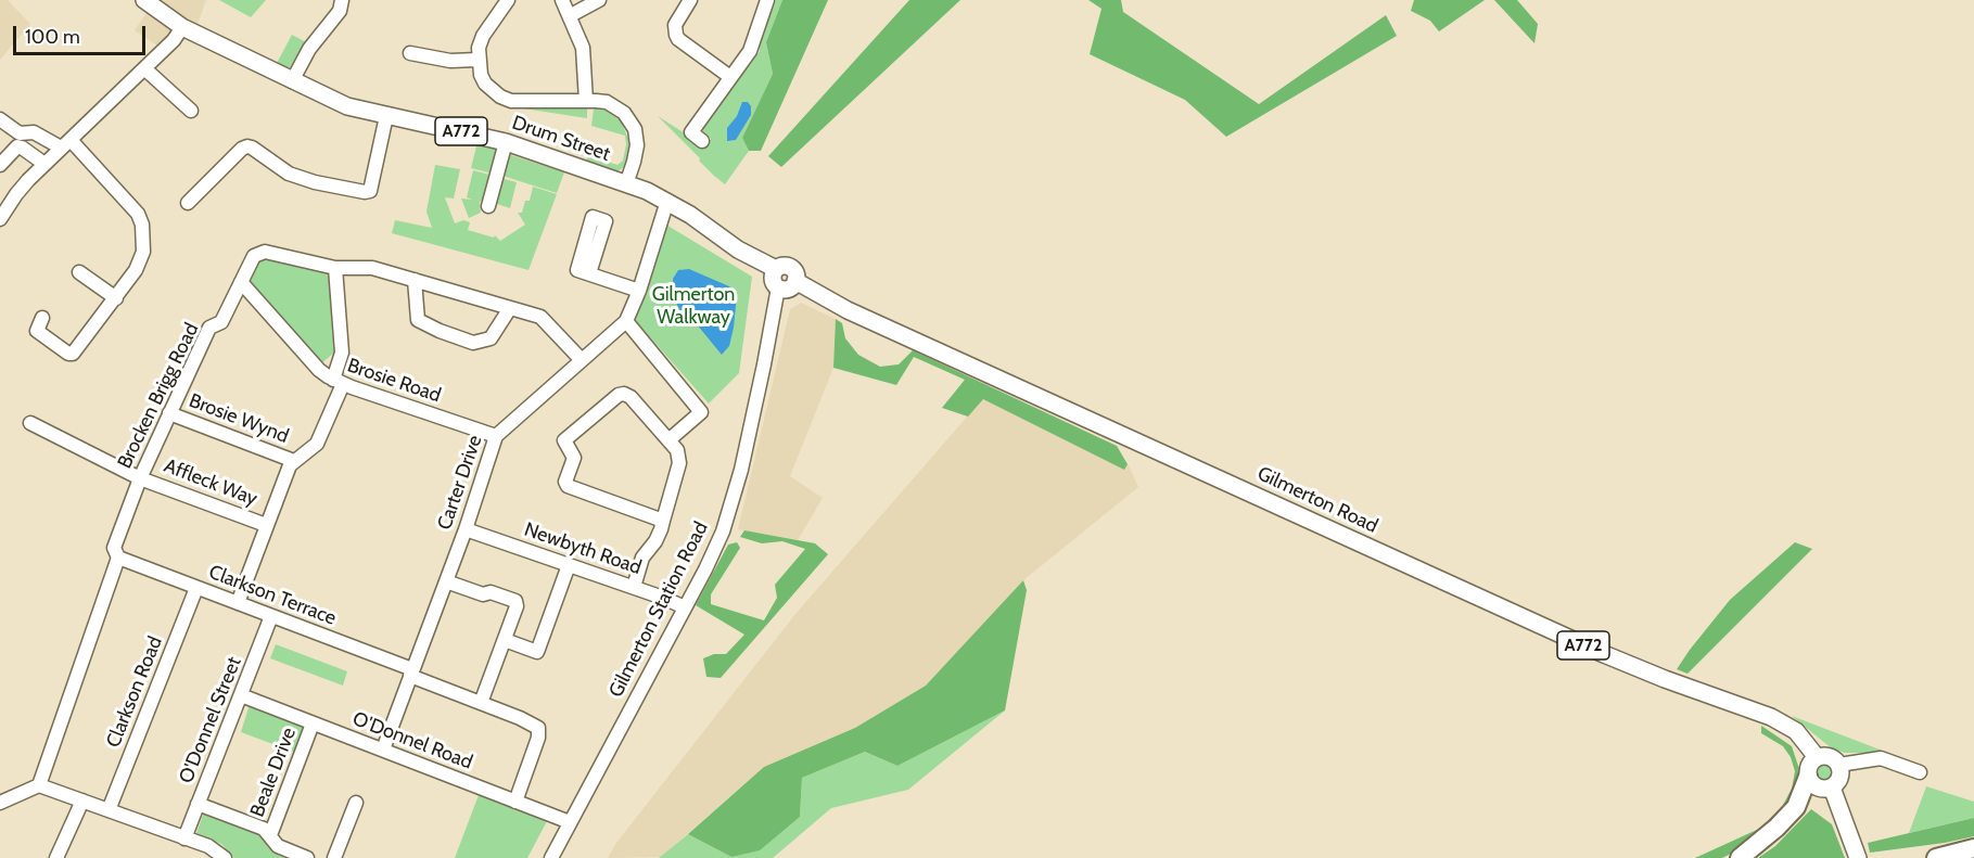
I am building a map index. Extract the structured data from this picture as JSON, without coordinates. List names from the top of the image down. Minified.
{"streets":{"main road":["A772","Drum Street","Gilmerton Road"],"street":["Brosie Road","Brocken Brigg Road","Brosie Wynd","Affleck Way","Carter Drive","Newbyth Road","Clarkson Terrace","Gilmerton Station Road","Clarkson Road","O'Donnel Street","O'Donnel Road","Beale Drive"]},"crossings":[["A772","Drum Street"],["A772","Gilmerton Road"],["A772","Gilmerton Station Road"],["Drum Street","Carter Drive"],["Drum Street","Gilmerton Road"],["Drum Street","Gilmerton Station Road"],["Brosie Road","Brocken Brigg Road"],["Brosie Road","Carter Drive"],["Brocken Brigg Road","Brosie Wynd"],["Brocken Brigg Road","Affleck Way"],["Brocken Brigg Road","Carter Drive"],["Brocken Brigg Road","Clarkson Terrace"],["Carter Drive","Newbyth Road"],["Carter Drive","Clarkson Terrace"],["Carter Drive","O'Donnel Road"],["Gilmerton Road","Gilmerton Station Road"],["Newbyth Road","Gilmerton Station Road"],["Clarkson Terrace","Clarkson Road"],["Clarkson Terrace","O'Donnel Street"],["Clarkson Terrace","O'Donnel Road"],["Gilmerton Station Road","O'Donnel Road"],["O'Donnel Street","O'Donnel Road"],["O'Donnel Road","Beale Drive"]],"parks":["Gilmerton Walkway"],"scale_bar":"100 m"}
